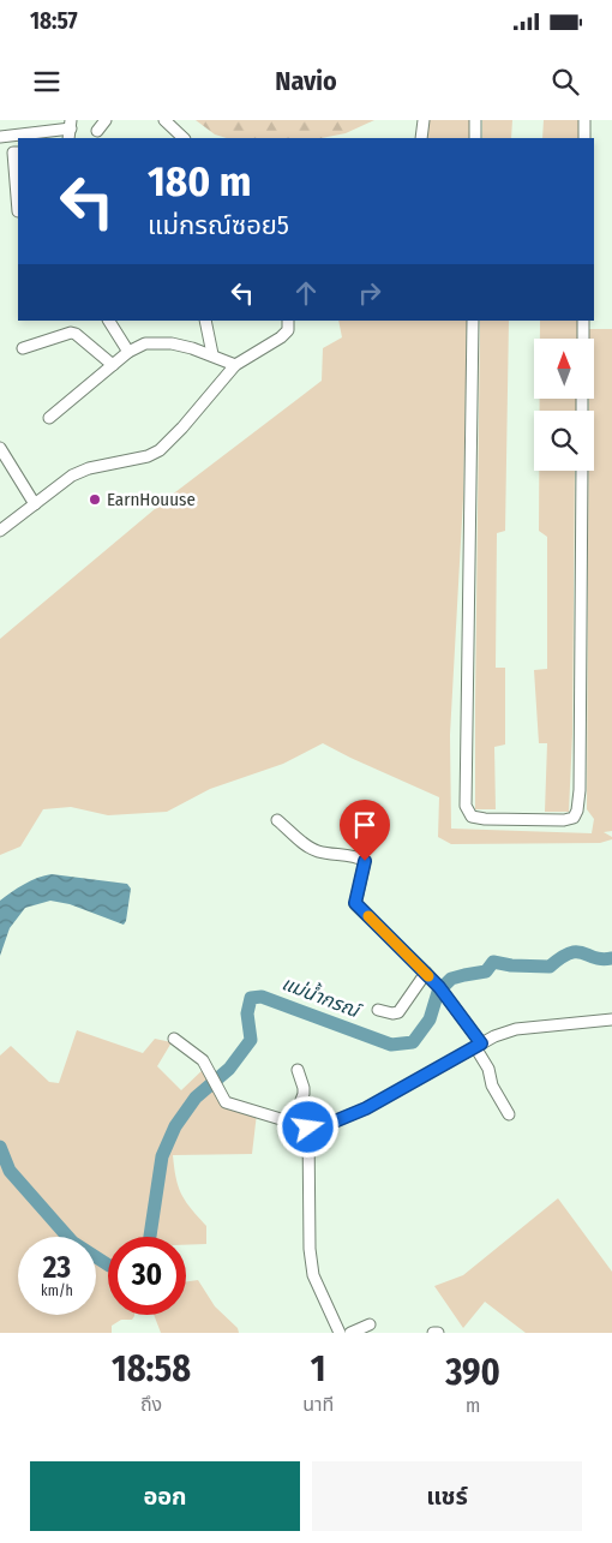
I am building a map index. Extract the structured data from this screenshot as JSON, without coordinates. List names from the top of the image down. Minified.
{"water":["แม่น้ำกรณ์"],"places":["EarnHouuse"],"north":"top","page":{"status":"18:57","header":"Navio","turn":["180 m","แม่กรณ์ซอย5"],"speed":"23 km/h","limit":"30","eta":["18:58","ถึง","1","นาที","390","m"],"buttons":["ออก","แชร์"]}}
